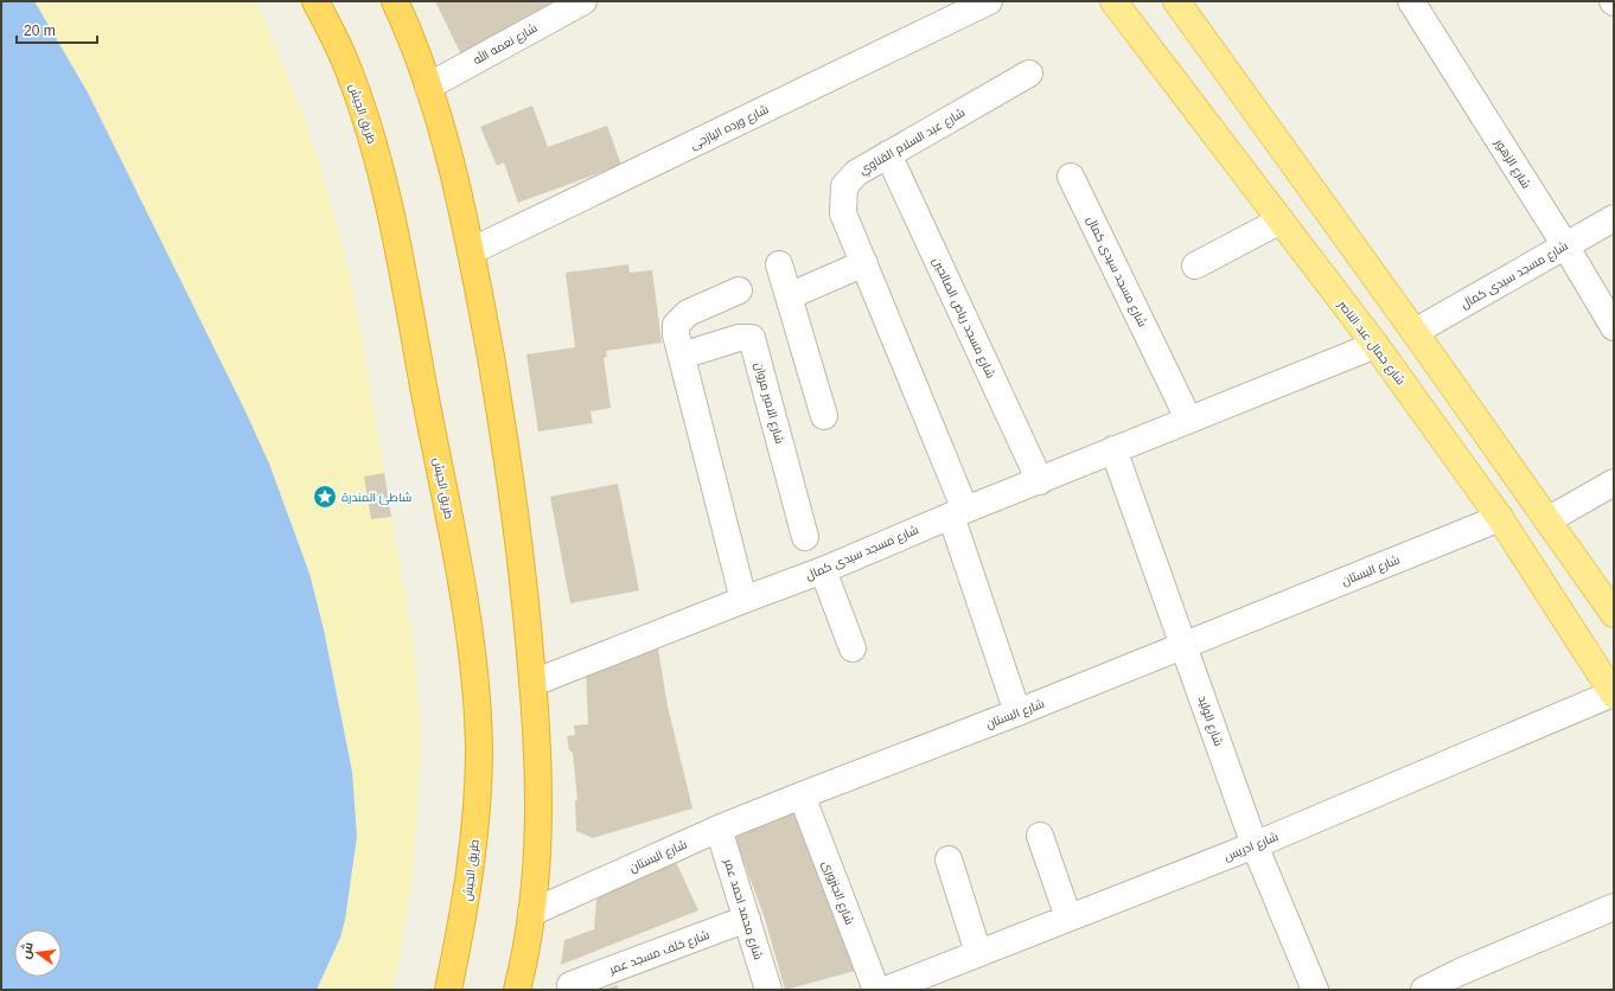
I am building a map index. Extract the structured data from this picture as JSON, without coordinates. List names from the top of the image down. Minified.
{"streets":{"highway":["طريق الجيش"],"main road":["شارع جمال عبد الناصر"],"street":["شارع نعمه الله","شارع ورده اليازجى","شارع عبد السلام القناوي","شارع الزهور","شارع مسجد سيدى كمال","شارع مسجد رياض الصالحين","شارع الامير مروان","شارع البستان","شارع الوليد","شارع ادريس","شارع الجنزورى","شارع محمد احمد عمر","شارع خلف مسجد عمر"]},"crossings":[["شارع عبد السلام القناوي","شارع مسجد سيدى كمال"],["شارع عبد السلام القناوي","شارع مسجد رياض الصالحين"],["شارع عبد السلام القناوي","شارع البستان"],["شارع الزهور","شارع مسجد سيدى كمال"],["شارع مسجد سيدى كمال","شارع مسجد رياض الصالحين"],["شارع مسجد سيدى كمال","شارع جمال عبد الناصر"],["شارع مسجد سيدى كمال","شارع الوليد"],["شارع جمال عبد الناصر","شارع البستان"],["شارع جمال عبد الناصر","شارع ادريس"],["شارع البستان","شارع الوليد"],["شارع البستان","شارع الجنزورى"],["شارع البستان","شارع محمد احمد عمر"],["شارع الوليد","شارع ادريس"],["شارع محمد احمد عمر","شارع خلف مسجد عمر"]],"places":{"place":["شاطئ المندرة"]},"scale_bar":"20 m","north":"left"}
